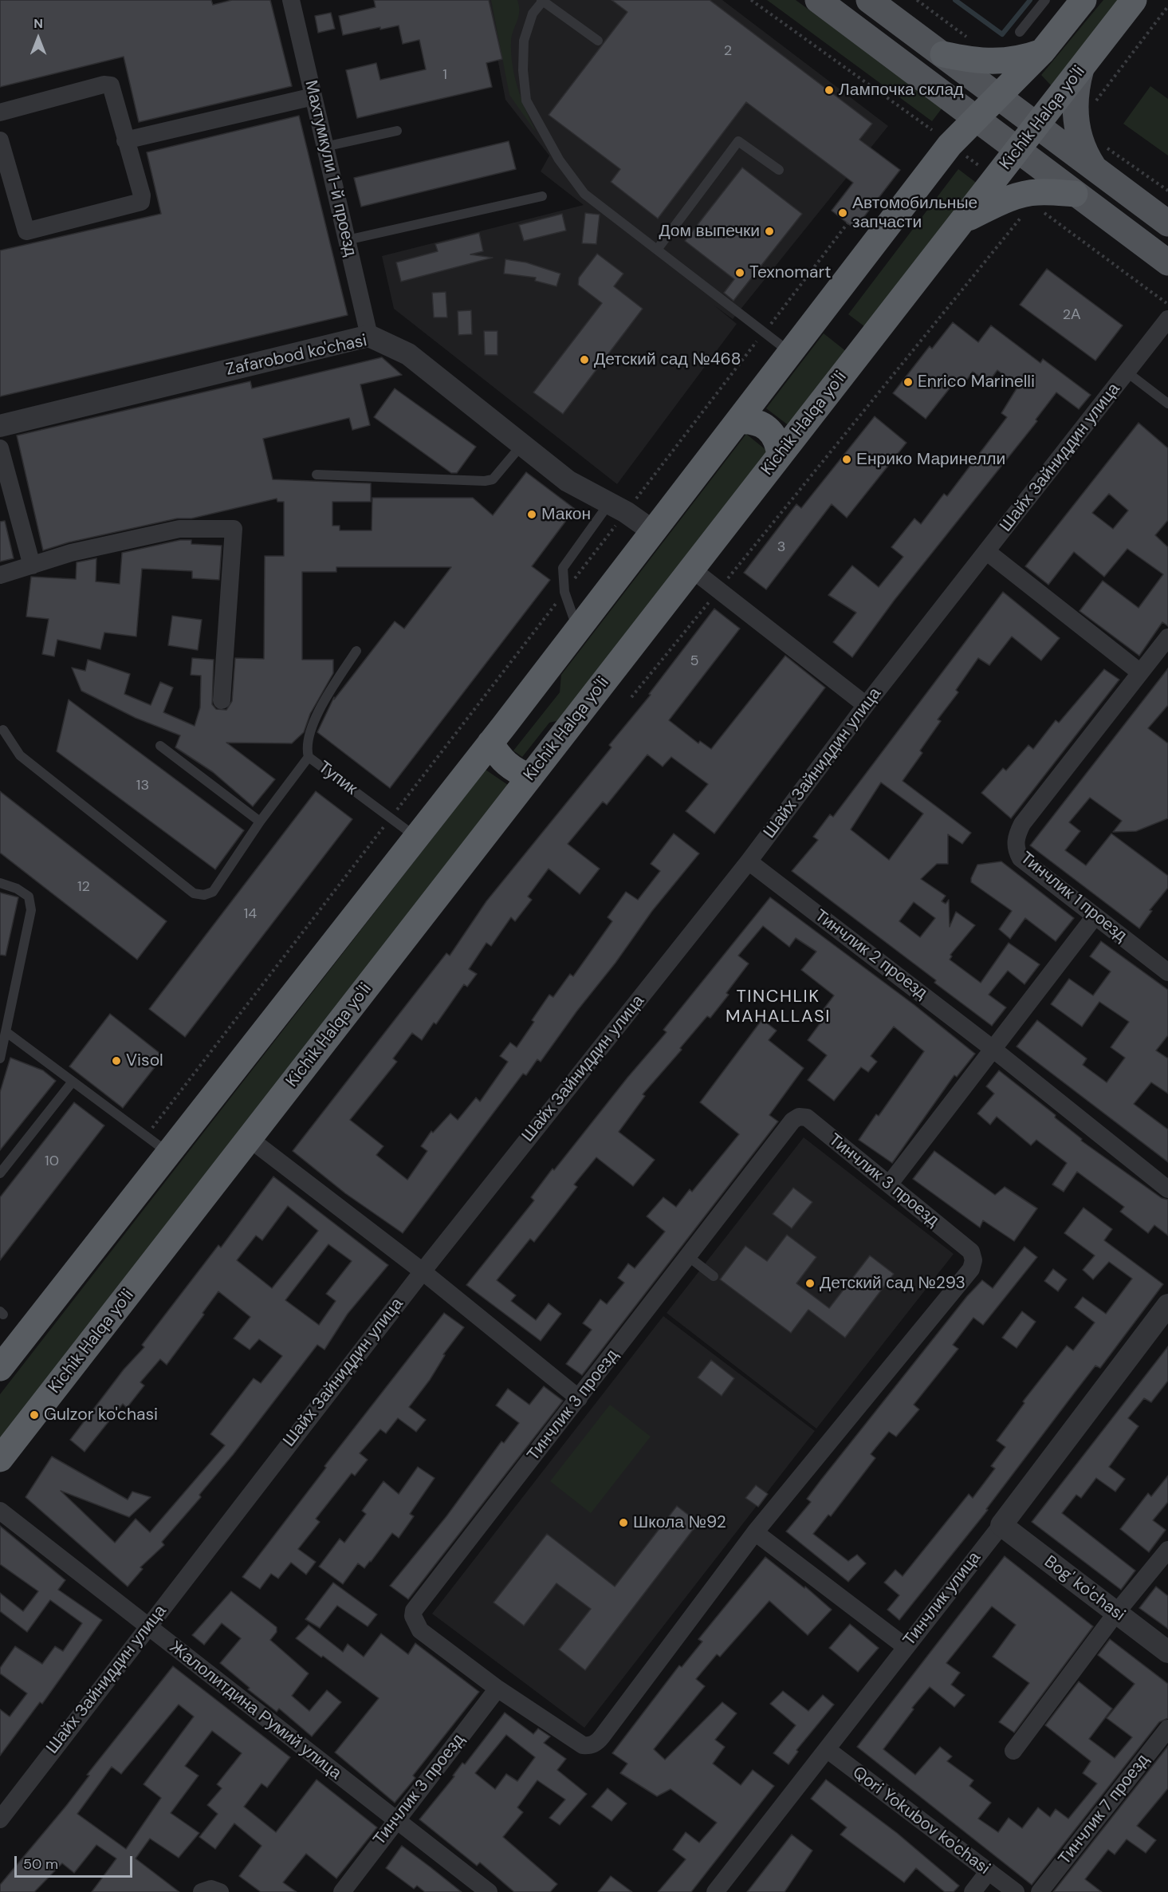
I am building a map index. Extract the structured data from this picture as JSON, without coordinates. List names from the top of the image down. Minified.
{"streets":{"highway":["Kichik Halqa yo'li"],"street":["Махтумкули 1-й проезд","Zafarobod ko'chasi","Шайх Зайниддин улица","Тинчлик 1 проезд","Тинчлик 2 проезд","Тинчлик 3 проезд","Bog' ko'chasi","Тинчлик улица","Жалолитдина Румий улица","Тинчлик 7 проезд","Qori Yokubov ko'chasi"],"lane":["Тупик"]},"crossings":[["Махтумкули 1-й проезд","Zafarobod ko'chasi"],["Шайх Зайниддин улица","Тинчлик 2 проезд"],["Шайх Зайниддин улица","Жалолитдина Румий улица"],["Тинчлик 3 проезд","Жалолитдина Румий улица"],["Bog' ko'chasi","Тинчлик улица"],["Тинчлик улица","Qori Yokubov ko'chasi"]],"districts":["TINCHLIK MAHALLASI"],"places":["Лампочка склад","Автомобильные запчасти","Дом выпечки","Texnomart","Детский сад №468","Enrico Marinelli","Енрико Маринелли","Макон","Visol","Детский сад №293","Gulzor ko'chasi","Школа №92"],"house_numbers":["2","1","2А","3","5","13","12","14","10"],"scale_bar":"50 m","north":"top"}
